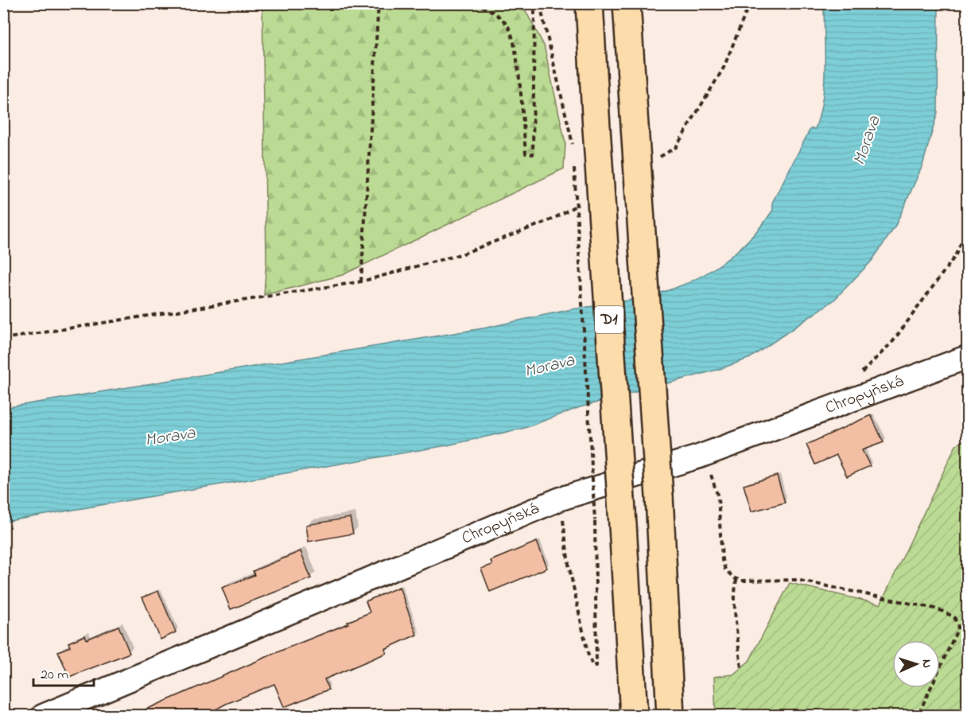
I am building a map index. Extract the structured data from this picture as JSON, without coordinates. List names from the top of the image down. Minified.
{"streets":{"highway":["D1"],"street":["Chropyňská"]},"water":["Morava"],"scale_bar":"20 m","north":"right"}
